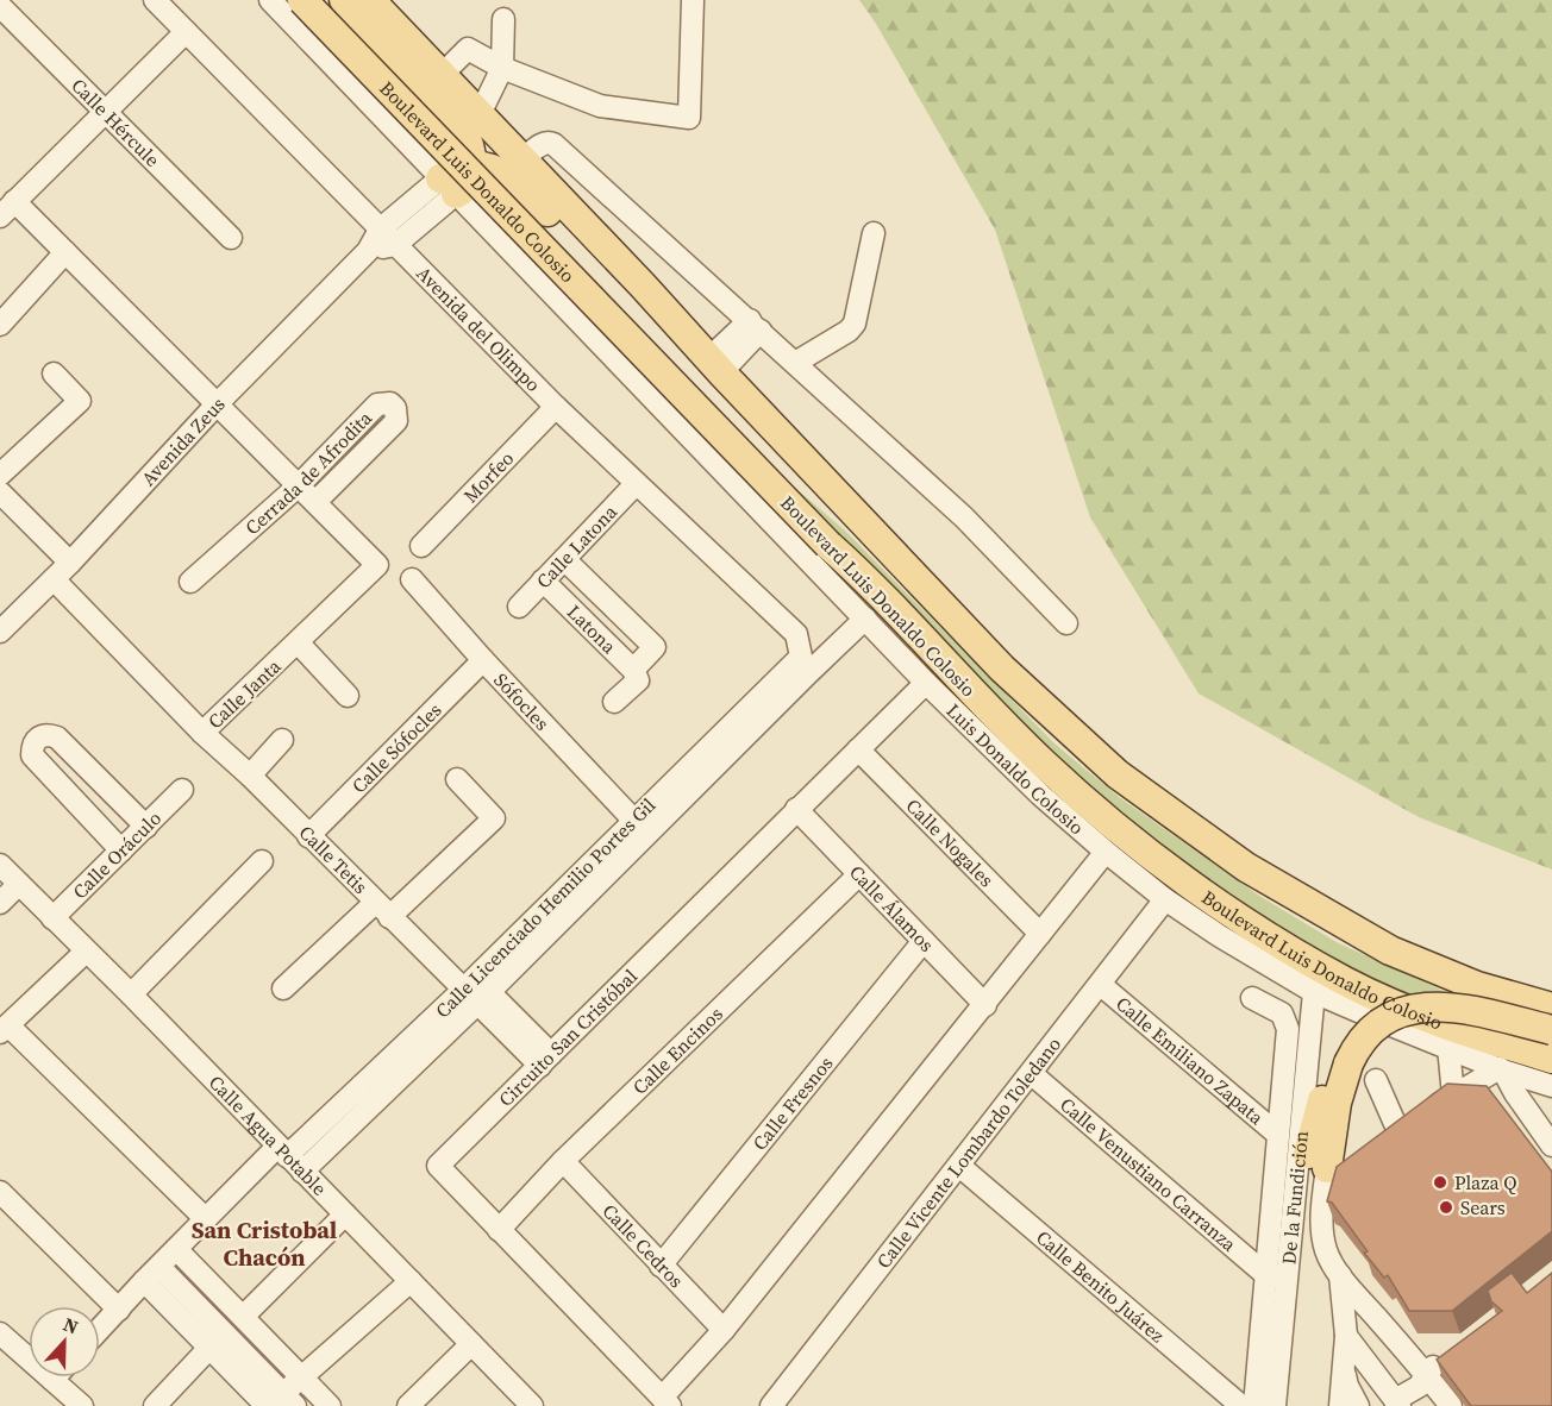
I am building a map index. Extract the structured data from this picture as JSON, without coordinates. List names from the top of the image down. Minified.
{"streets":{"main road":["Boulevard Luis Donaldo Colosio"],"street":["Calle Hércule","Avenida del Olimpo","Avenida Zeus","Cerrada de Afrodita","Morfeo","Calle Latona","Latona","Calle Janta","Sófocles","Calle Sófocles","Luis Donaldo Colosio","Calle Nogales","Calle Oráculo","Calle Tetis","Calle Licenciado Hemilio Portes Gil","Calle Álamos","Circuito San Cristóbal","Calle Encinos","Calle Emiliano Zapata","Calle Fresnos","Calle Agua Potable","Calle Vicente Lombardo Toledano","Calle Venustiano Carranza","De la Fundición","Calle Cedros","Calle Benito Juárez"]},"crossings":[["Avenida del Olimpo","Avenida Zeus"],["Avenida del Olimpo","Morfeo"],["Avenida del Olimpo","Calle Latona"],["Avenida del Olimpo","Calle Licenciado Hemilio Portes Gil"],["Avenida Zeus","Calle Janta"],["Avenida Zeus","Luis Donaldo Colosio"],["Cerrada de Afrodita","Calle Janta"],["Calle Latona","Latona"],["Calle Janta","Calle Tetis"],["Sófocles","Calle Sófocles"],["Sófocles","Calle Licenciado Hemilio Portes Gil"],["Calle Sófocles","Calle Tetis"],["Luis Donaldo Colosio","Circuito San Cristóbal"],["Luis Donaldo Colosio","Calle Vicente Lombardo Toledano"],["Luis Donaldo Colosio","De la Fundición"],["Calle Nogales","Circuito San Cristóbal"],["Calle Oráculo","Calle Agua Potable"],["Calle Tetis","Calle Licenciado Hemilio Portes Gil"],["Calle Tetis","Circuito San Cristóbal"],["Calle Licenciado Hemilio Portes Gil","Calle Agua Potable"],["Calle Álamos","Circuito San Cristóbal"],["Calle Álamos","Calle Encinos"],["Calle Álamos","Calle Fresnos"],["Circuito San Cristóbal","Calle Encinos"],["Circuito San Cristóbal","Calle Cedros"],["Calle Encinos","Calle Cedros"],["Calle Emiliano Zapata","Calle Vicente Lombardo Toledano"],["Calle Fresnos","Calle Cedros"],["Calle Vicente Lombardo Toledano","Calle Venustiano Carranza"],["Calle Vicente Lombardo Toledano","Calle Benito Juárez"]],"districts":["San Cristobal Chacón"],"places":["Plaza Q","Sears"],"north":"top"}
